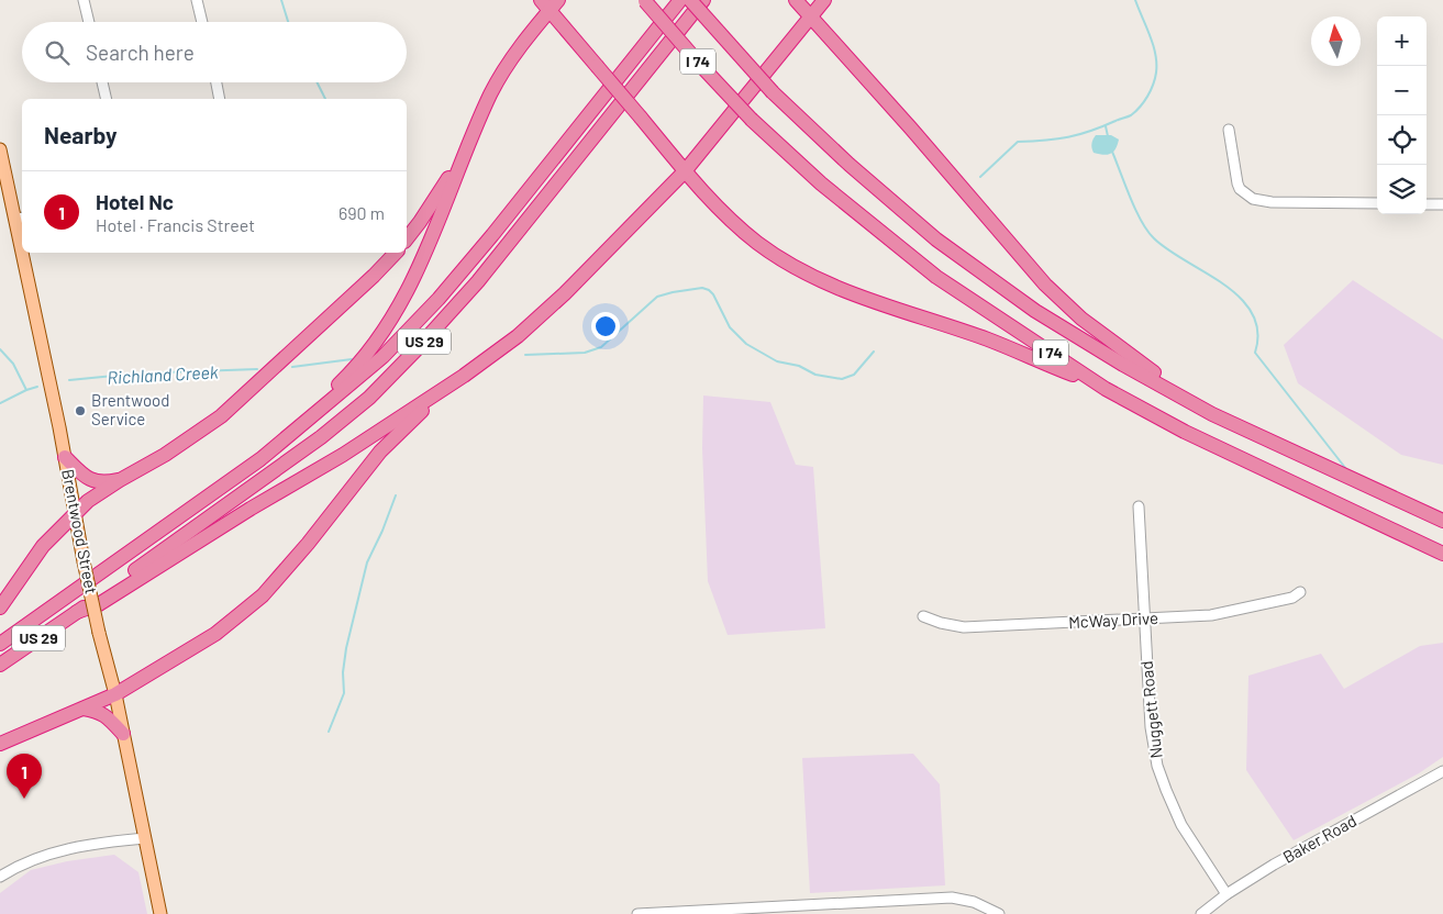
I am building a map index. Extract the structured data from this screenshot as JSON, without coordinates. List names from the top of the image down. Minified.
{"streets":{"highway":["I 74","US 29"],"main road":["Brentwood Street"],"street":["McWay Drive","Nuggett Road","Baker Road"]},"crossings":[["McWay Drive","Nuggett Road"],["Nuggett Road","Baker Road"]],"water":["Richland Creek"],"places":["Brentwood Service"],"north":"top","page":{"map_buttons":["+","−"],"search":"Search here","heading":"Nearby","list":[{"mark":"1","name":"Hotel Nc","note":"Hotel · Francis Street","value":"690 m"}],"pins":"1"}}
